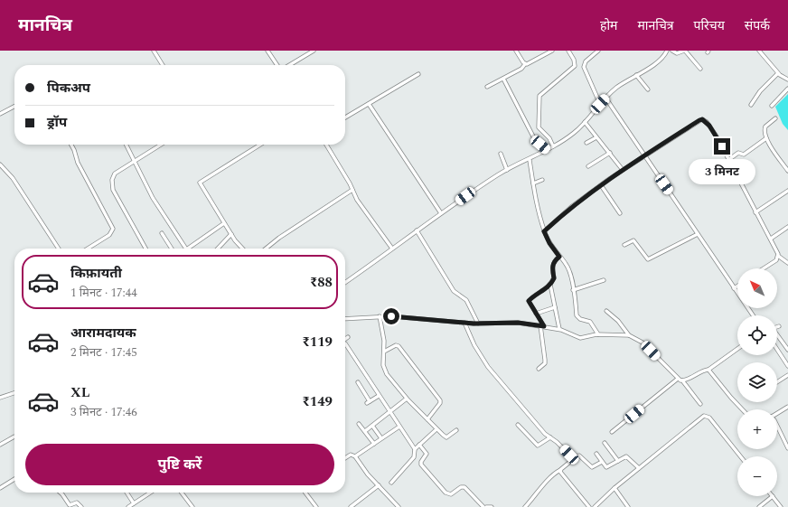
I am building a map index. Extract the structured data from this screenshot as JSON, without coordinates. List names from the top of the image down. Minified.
{"north":"top left","page":{"header":"मानचित्र","nav":["होम","मानचित्र","परिचय","संपर्क"],"banner":["पिकअप","ड्रॉप"],"bubble":"3 मिनट","list":[{"name":"किफ़ायती","note":"1 मिनट · 17:44","value":"₹88"},{"name":"आरामदायक","note":"2 मिनट · 17:45","value":"₹119"},{"name":"XL","note":"3 मिनट · 17:46","value":"₹149"}],"map_buttons":["+","−"],"buttons":"पुष्टि करें"}}
